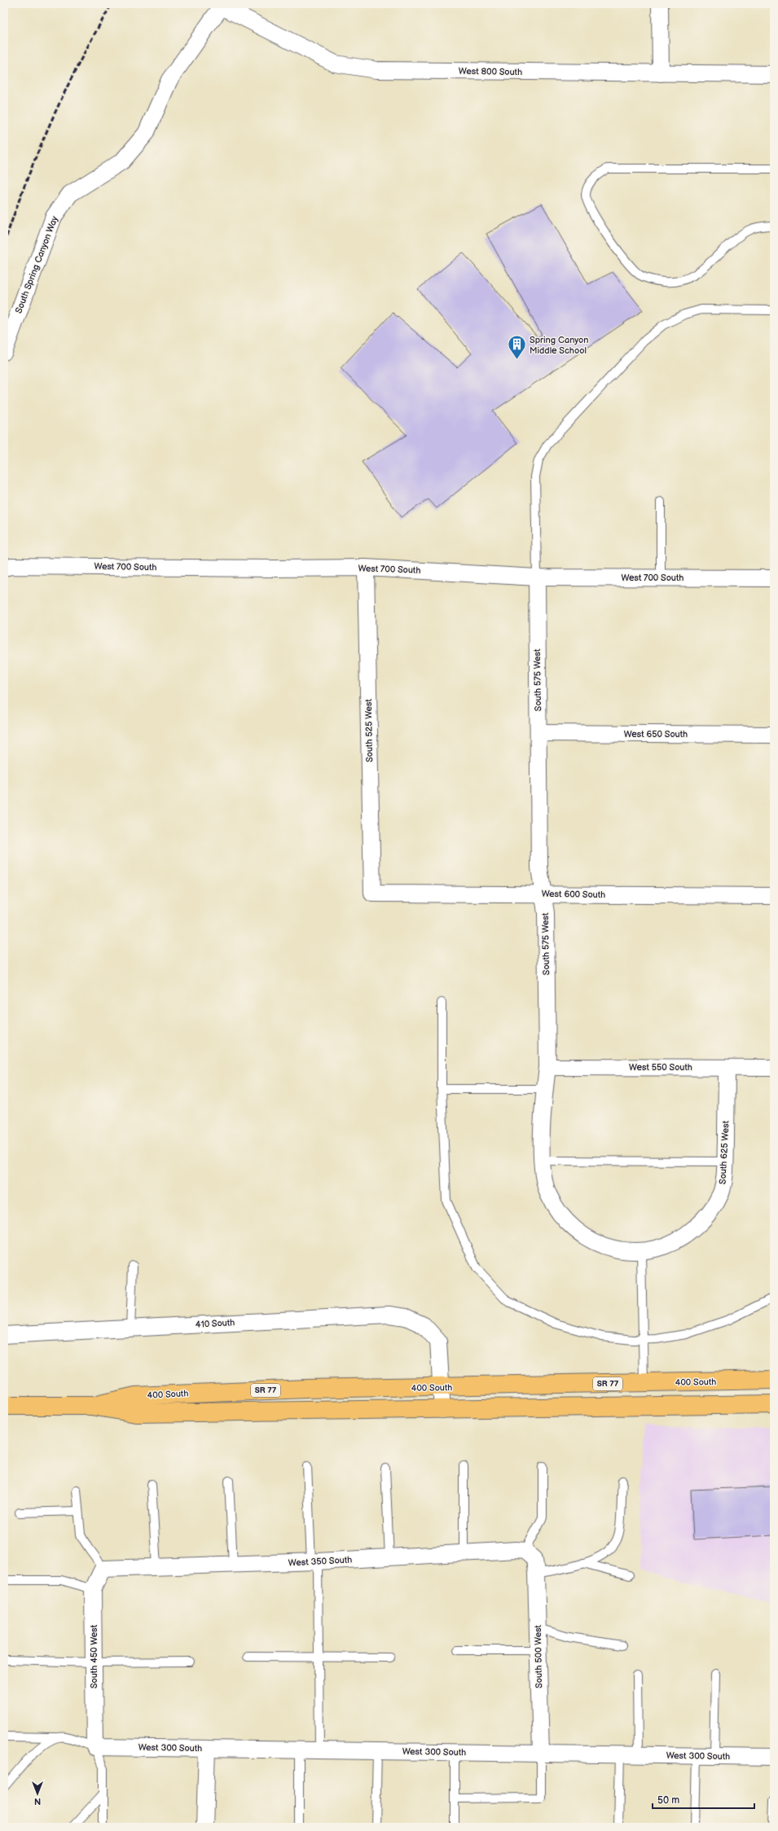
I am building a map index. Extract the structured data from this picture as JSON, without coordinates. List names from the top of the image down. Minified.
{"streets":{"main road":["400 South","SR 77"],"street":["West 800 South","South Spring Canyon Way","West 700 South","South 575 West","South 525 West","West 650 South","West 600 South","West 550 South","South 625 West","410 South","West 350 South","South 450 West","South 500 West","West 300 South"]},"crossings":[["West 800 South","South Spring Canyon Way"],["West 700 South","South 575 West"],["West 700 South","South 525 West"],["South 575 West","West 650 South"],["South 575 West","West 600 South"],["South 575 West","West 550 South"],["South 575 West","South 625 West"],["South 525 West","West 600 South"],["West 550 South","South 625 West"],["410 South","400 South"],["West 350 South","South 450 West"],["West 350 South","South 500 West"],["South 450 West","West 300 South"],["South 500 West","West 300 South"]],"places":{"building":["Spring Canyon Middle School"]},"scale_bar":"50 m","north":"bottom"}
